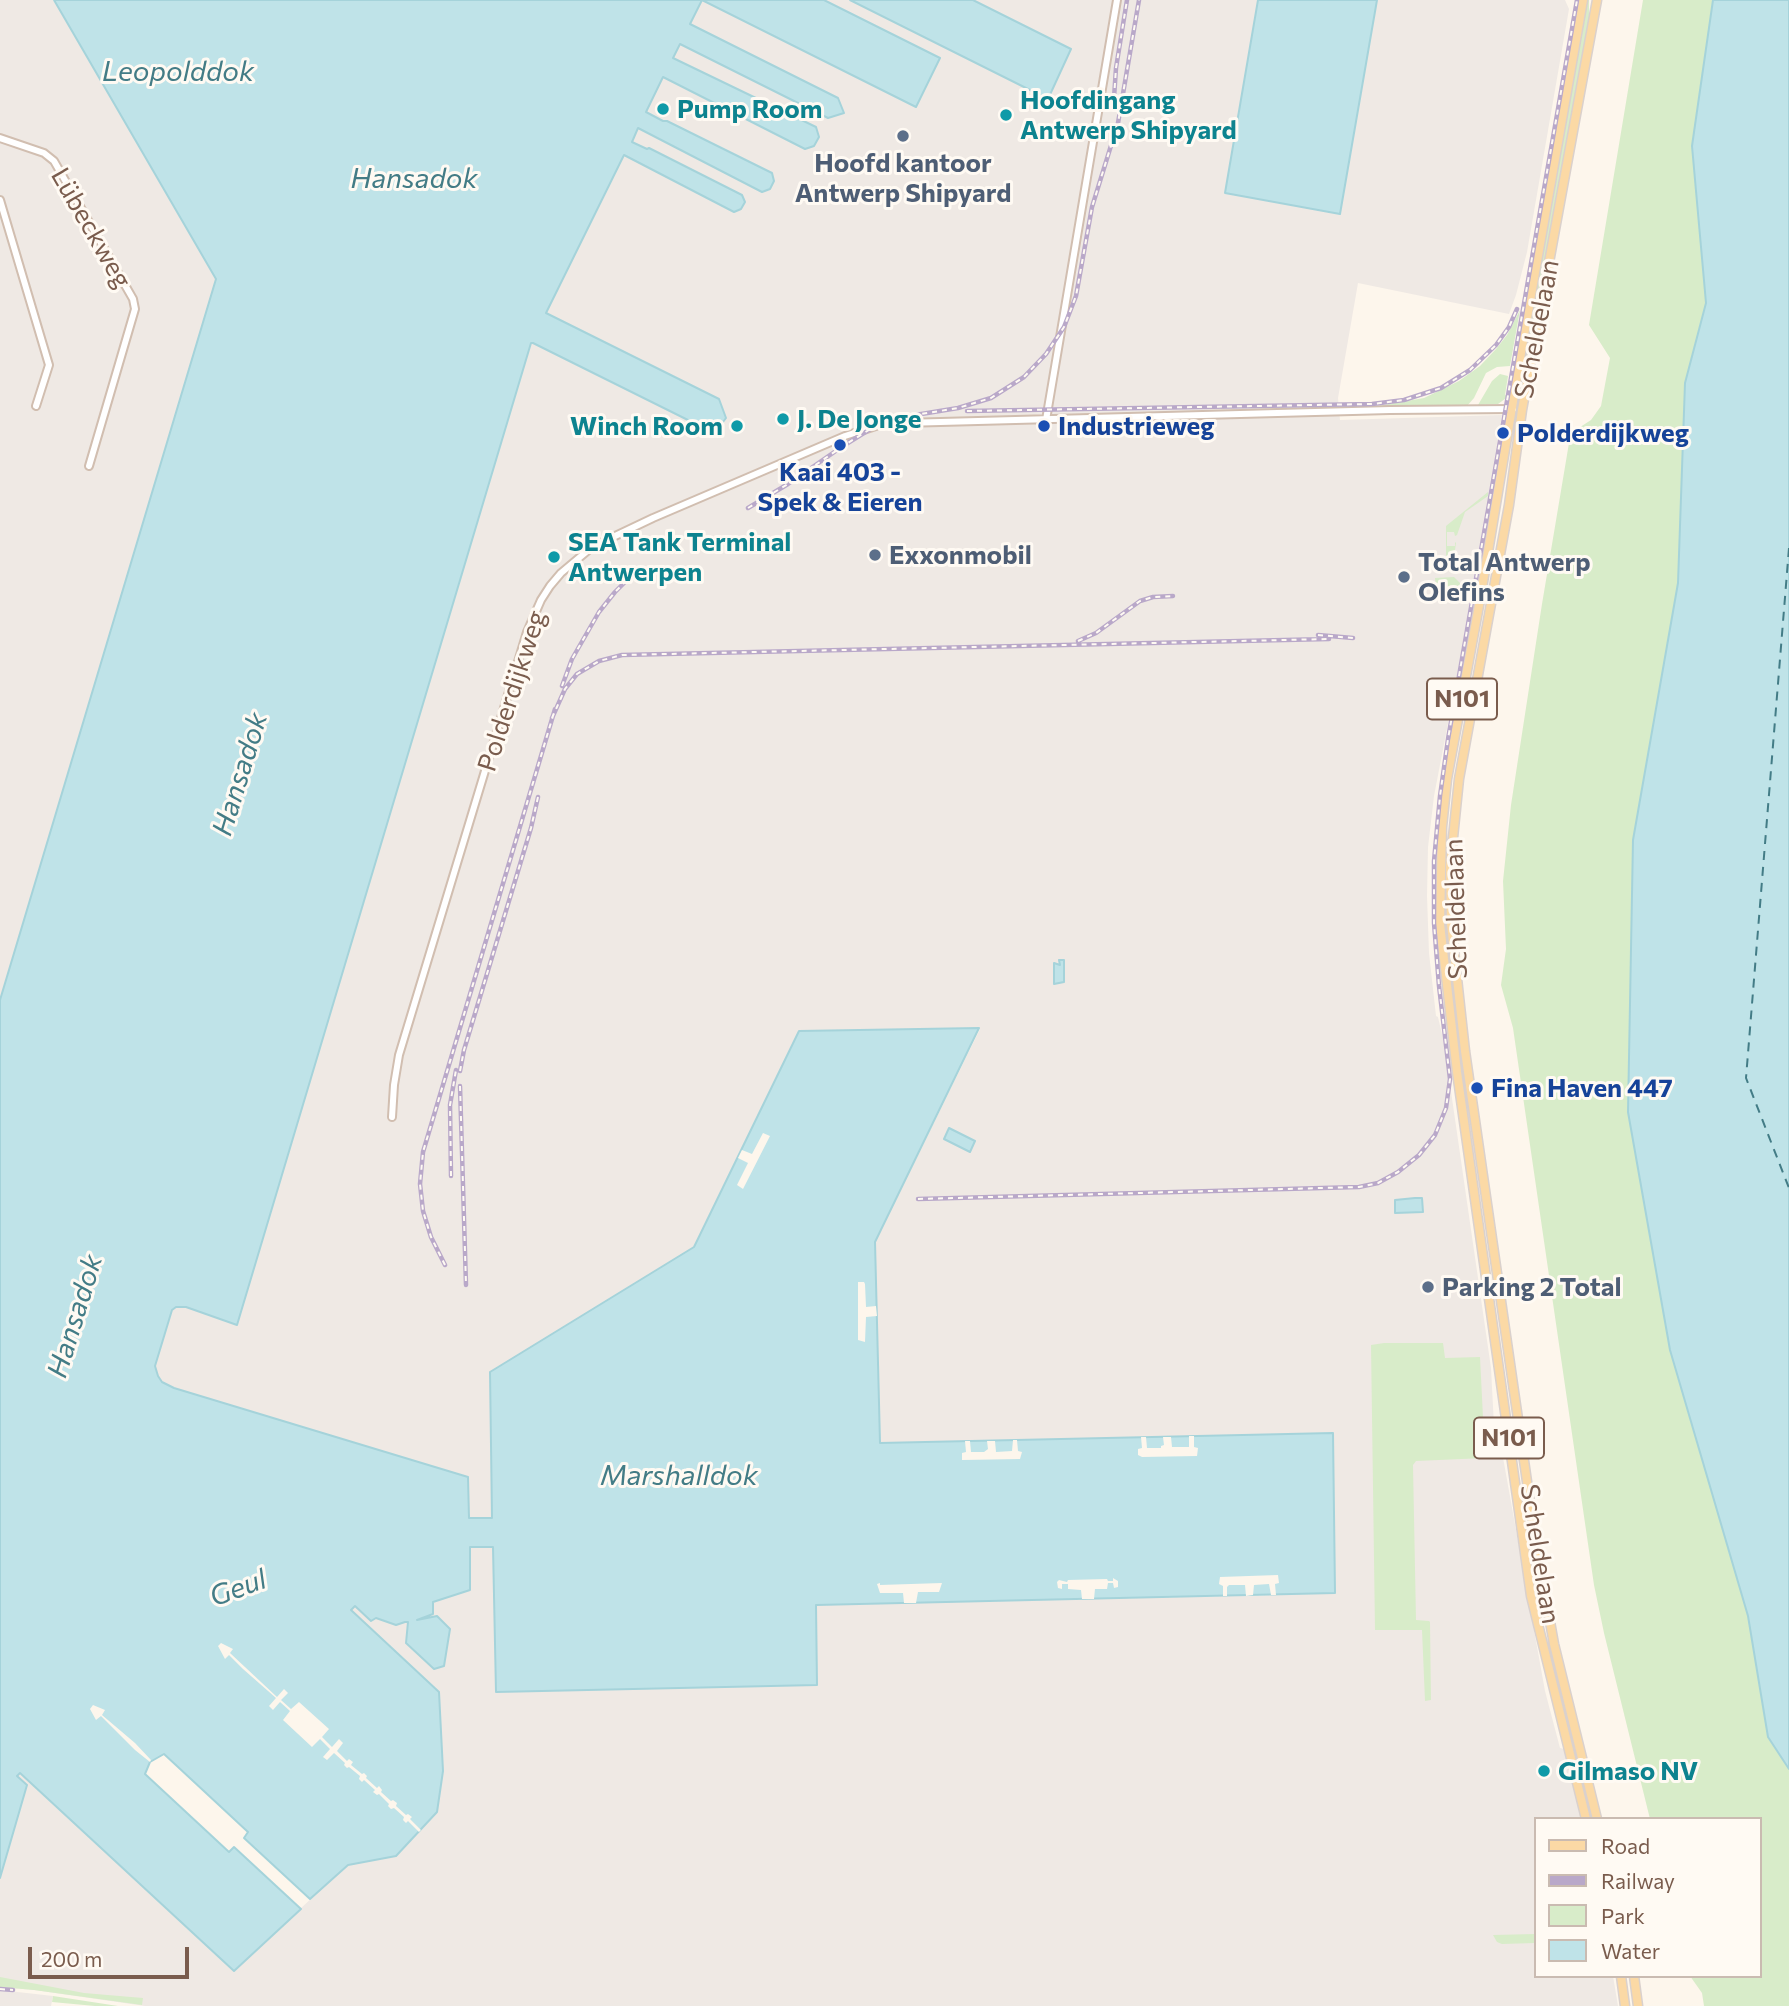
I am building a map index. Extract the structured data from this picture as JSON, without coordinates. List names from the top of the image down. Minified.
{"streets":{"main road":["Scheldelaan","N101"],"street":["Lübeckweg","Polderdijkweg"]},"crossings":[["Scheldelaan","Polderdijkweg"]],"water":["Leopolddok","Hansadok","Marshalldok","Geul"],"places":["Pump Room","Hoofdingang Antwerp Shipyard","Hoofd kantoor Antwerp Shipyard","J. De Jonge","Winch Room","Industrieweg","Polderdijkweg","Kaai 403 - Spek & Eieren","Exxonmobil","SEA Tank Terminal Antwerpen","Total Antwerp Olefins","Fina Haven 447","Parking 2 Total","Gilmaso NV"],"legend":["Road","Railway","Park","Water"],"scale_bar":"200 m"}
